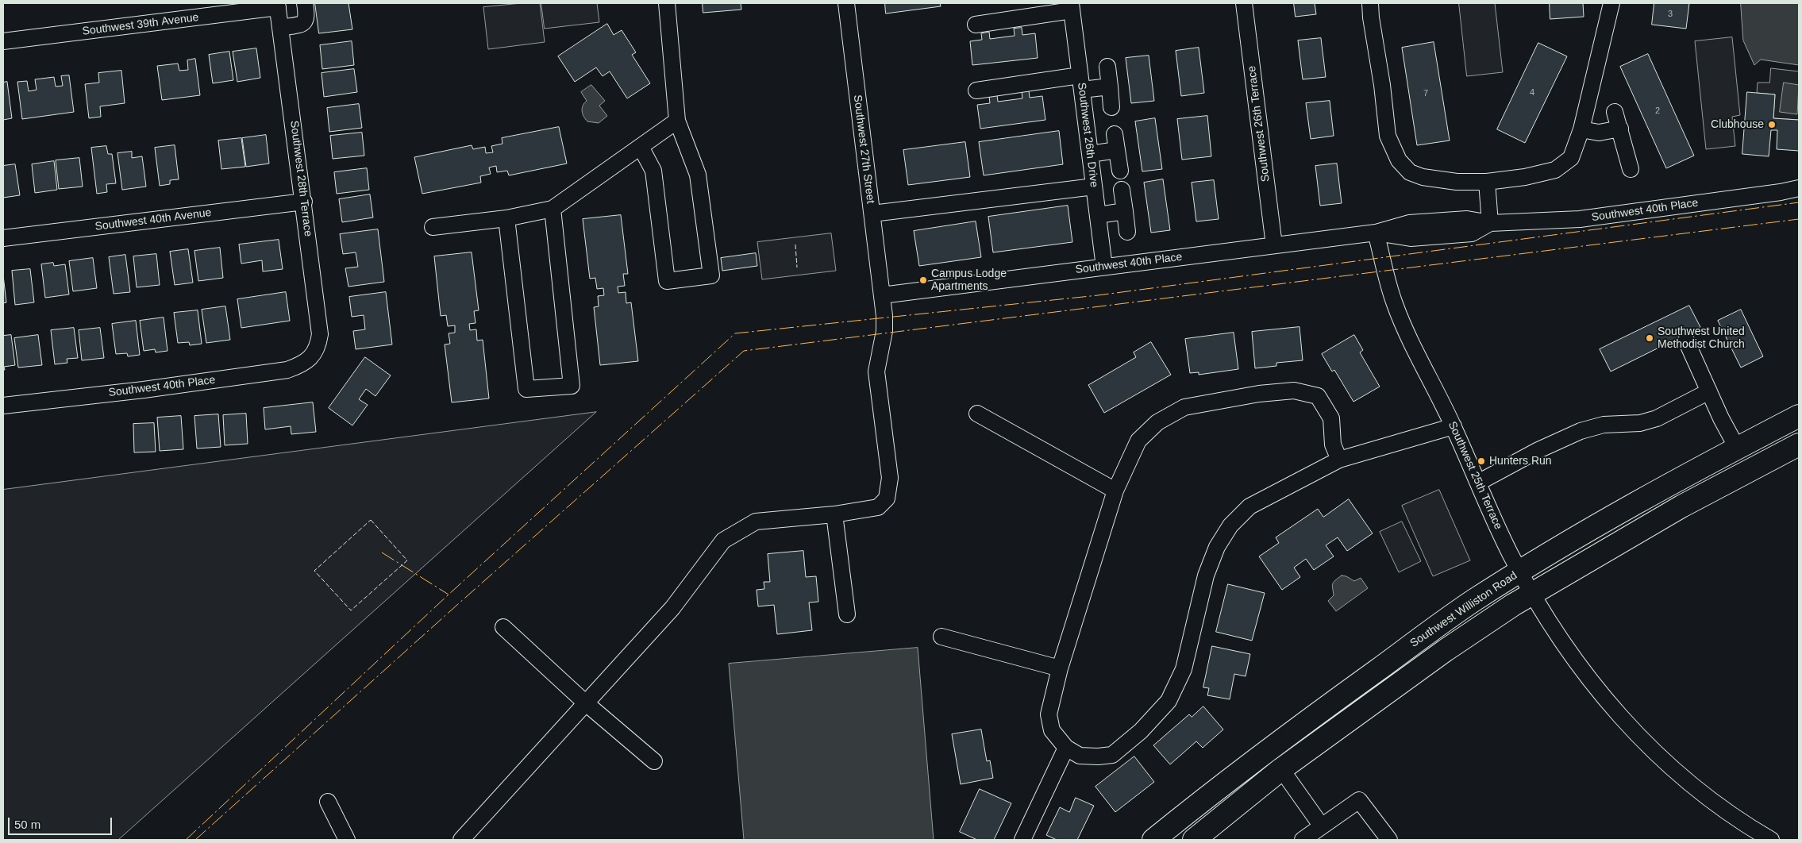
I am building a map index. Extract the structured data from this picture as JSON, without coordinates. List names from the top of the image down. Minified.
{"streets":{"highway":["Southwest Williston Road"],"street":["Southwest 39th Avenue","Southwest 26th Terrace","Southwest 26th Drive","Southwest 27th Street","Southwest 28th Terrace","Southwest 40th Place","Southwest 40th Avenue","Southwest 25th Terrace"]},"crossings":[["Southwest 39th Avenue","Southwest 28th Terrace"],["Southwest 26th Terrace","Southwest 40th Place"],["Southwest 26th Drive","Southwest 40th Place"],["Southwest 27th Street","Southwest 40th Place"],["Southwest 28th Terrace","Southwest 40th Place"],["Southwest 28th Terrace","Southwest 40th Avenue"],["Southwest 40th Place","Southwest 25th Terrace"],["Southwest 25th Terrace","Southwest Williston Road"]],"places":["Clubhouse","Campus Lodge Apartments","Southwest United Methodist Church","Hunters Run"],"house_numbers":["3","4","7","2"],"scale_bar":"50 m"}
